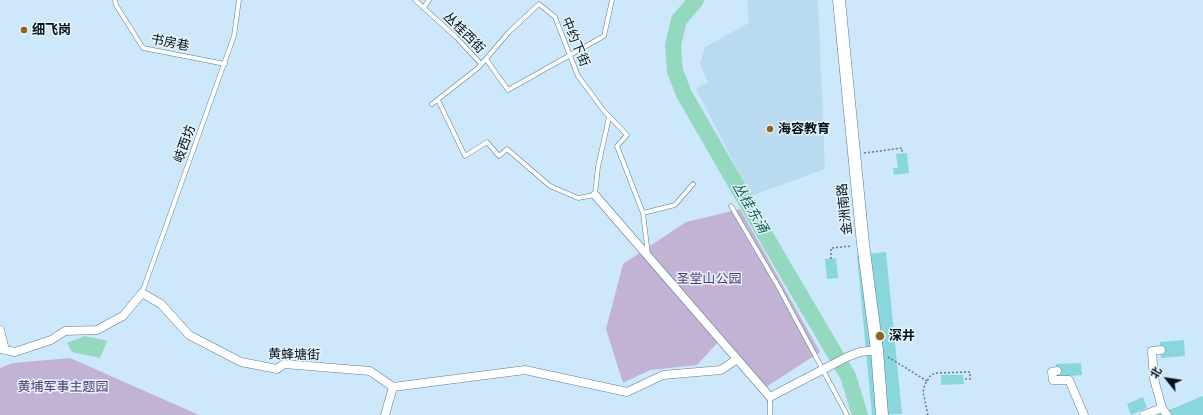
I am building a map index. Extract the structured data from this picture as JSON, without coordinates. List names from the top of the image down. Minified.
{"streets":{"main road":["金洲南路"],"street":["黄蜂塘街"],"lane":["丛桂西街","中约下街","书房巷","岐西坊"]},"crossings":[["丛桂西街","中约下街"],["书房巷","岐西坊"],["岐西坊","黄蜂塘街"]],"water":["丛桂东涌"],"parks":["圣堂山公园","黄埔军事主题园"],"places":["细飞岗","海容教育","深井"],"north":"top left"}
